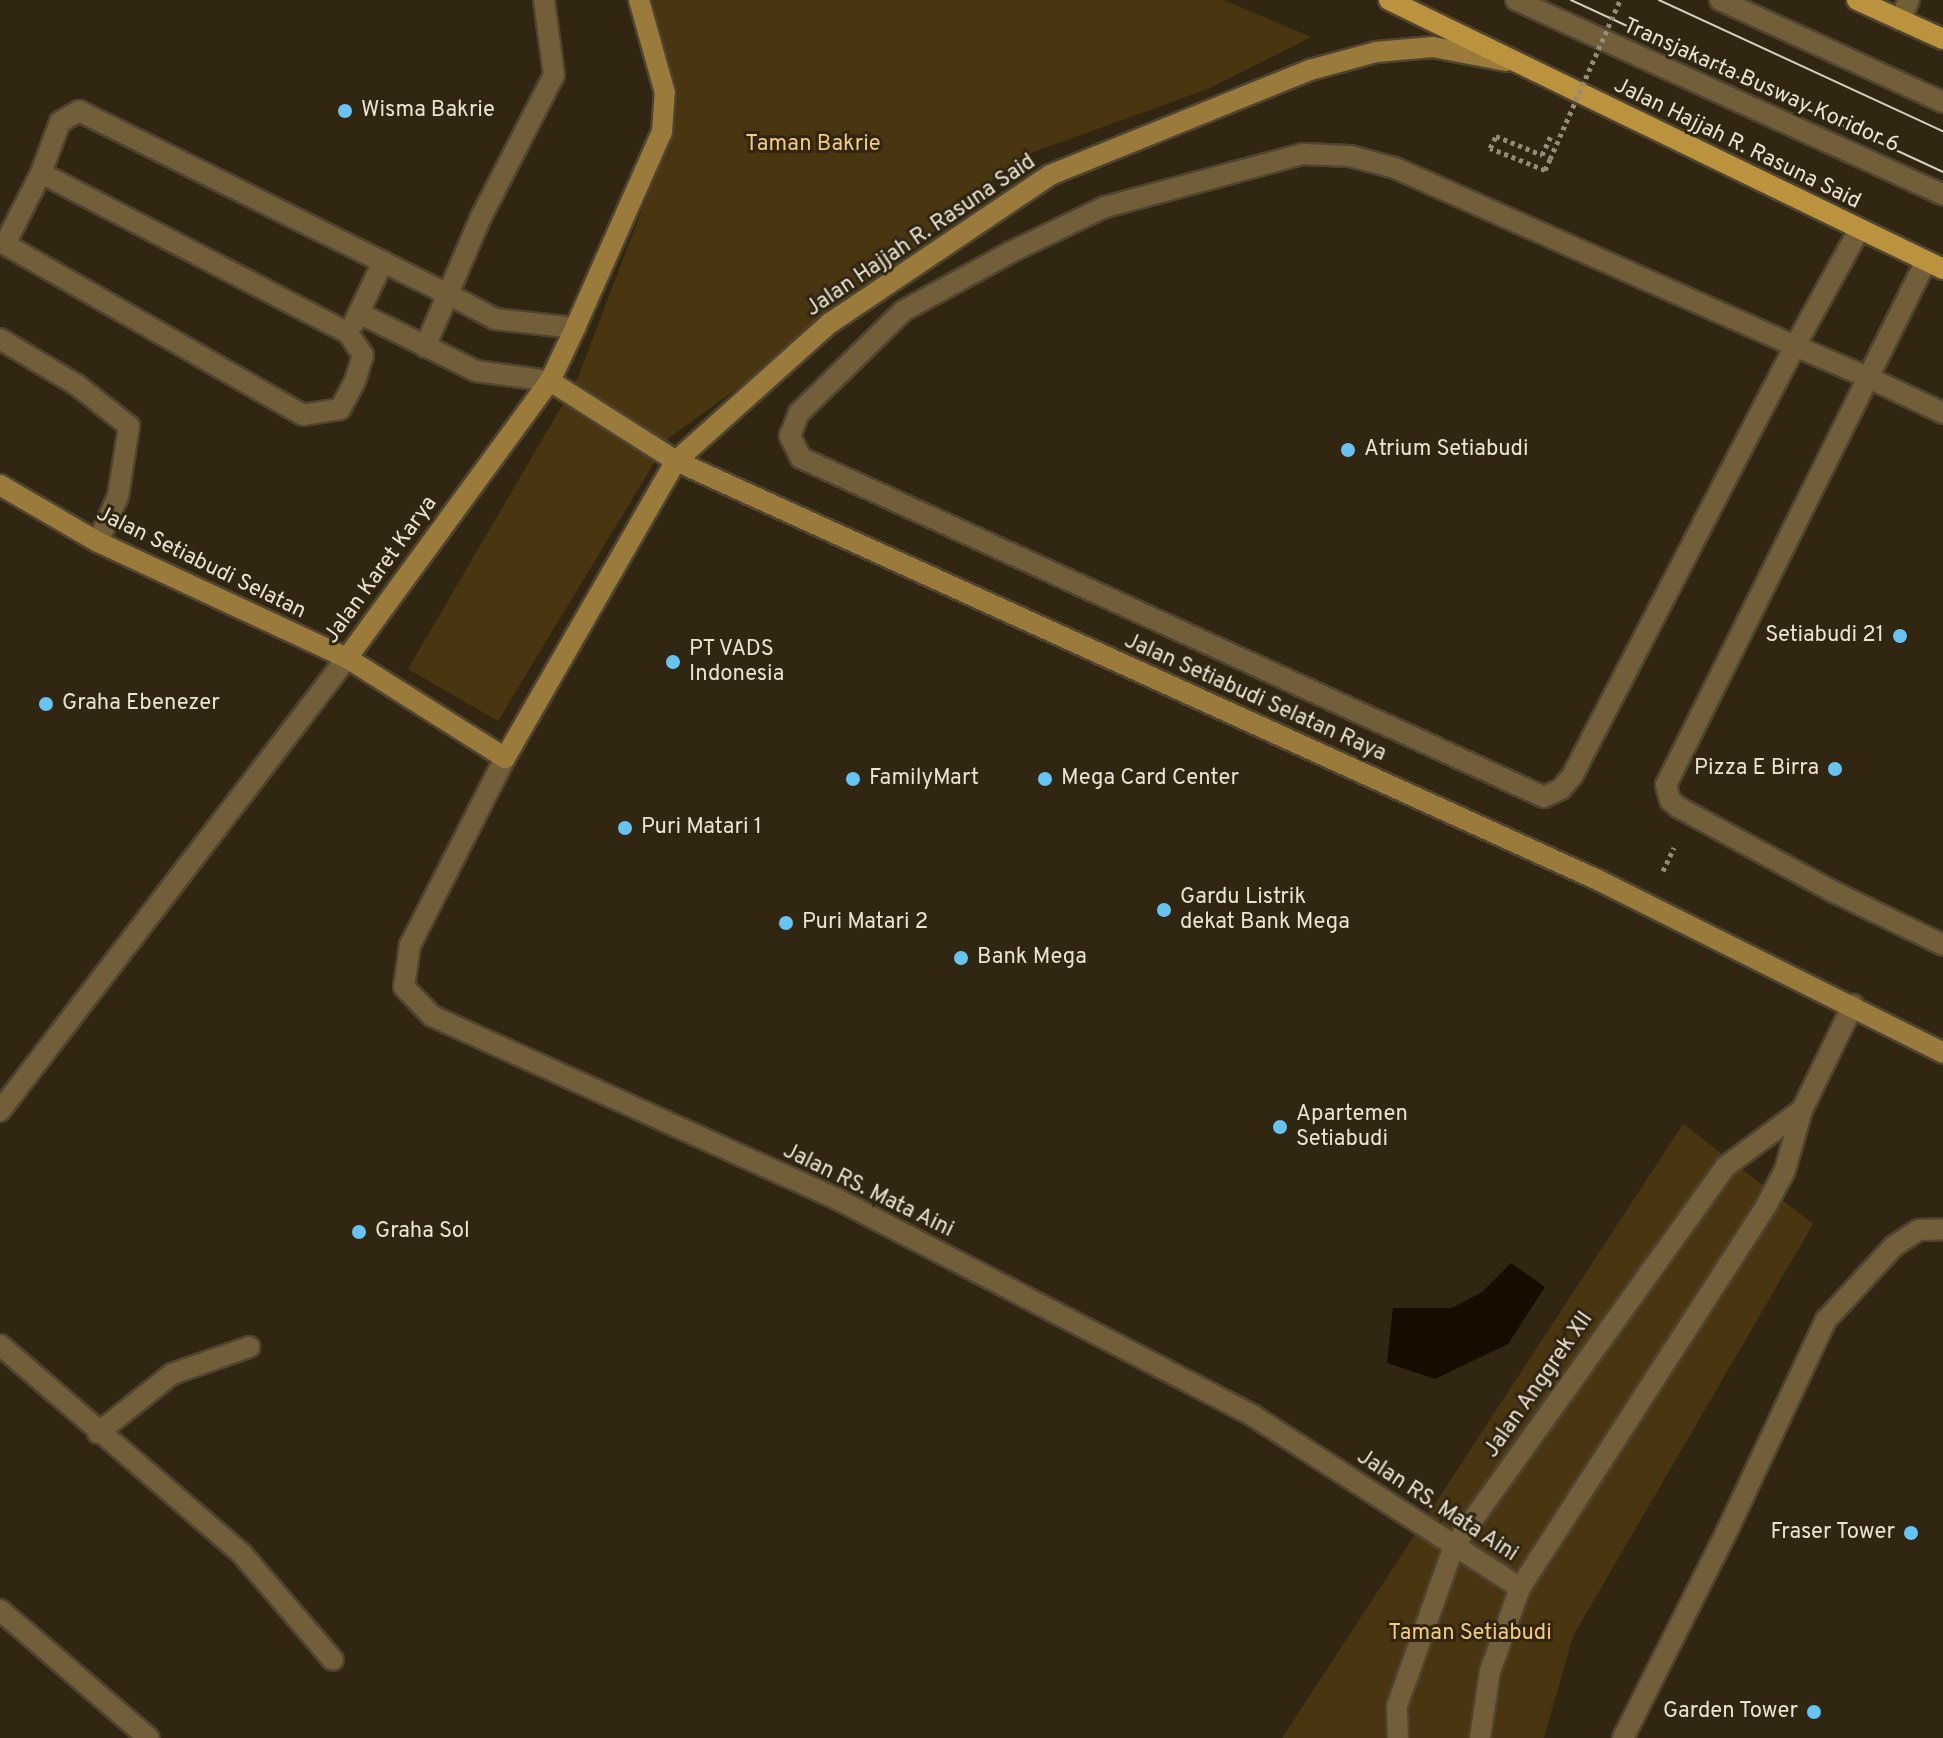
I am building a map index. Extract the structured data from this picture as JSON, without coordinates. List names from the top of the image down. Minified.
{"streets":{"main road":["Jalan Hajjah R. Rasuna Said"],"street":["Transjakarta Busway Koridor 6","Jalan Setiabudi Selatan","Jalan Karet Karya","Jalan Setiabudi Selatan Raya","Jalan RS. Mata Aini","Jalan Anggrek XII"]},"crossings":[["Jalan Hajjah R. Rasuna Said","Jalan Setiabudi Selatan"],["Jalan Hajjah R. Rasuna Said","Jalan Setiabudi Selatan Raya"],["Jalan Hajjah R. Rasuna Said","Jalan RS. Mata Aini"],["Jalan Setiabudi Selatan","Jalan Karet Karya"],["Jalan Setiabudi Selatan","Jalan RS. Mata Aini"],["Jalan Karet Karya","Jalan Setiabudi Selatan Raya"],["Jalan Setiabudi Selatan Raya","Jalan Anggrek XII"],["Jalan RS. Mata Aini","Jalan Anggrek XII"]],"parks":["Taman Bakrie","Taman Setiabudi"],"places":["Wisma Bakrie","Atrium Setiabudi","Setiabudi 21","PT VADS Indonesia","Graha Ebenezer","Pizza E Birra","FamilyMart","Mega Card Center","Puri Matari 1","Gardu Listrik dekat Bank Mega","Puri Matari 2","Bank Mega","Apartemen Setiabudi","Graha Sol","Fraser Tower","Garden Tower"]}
